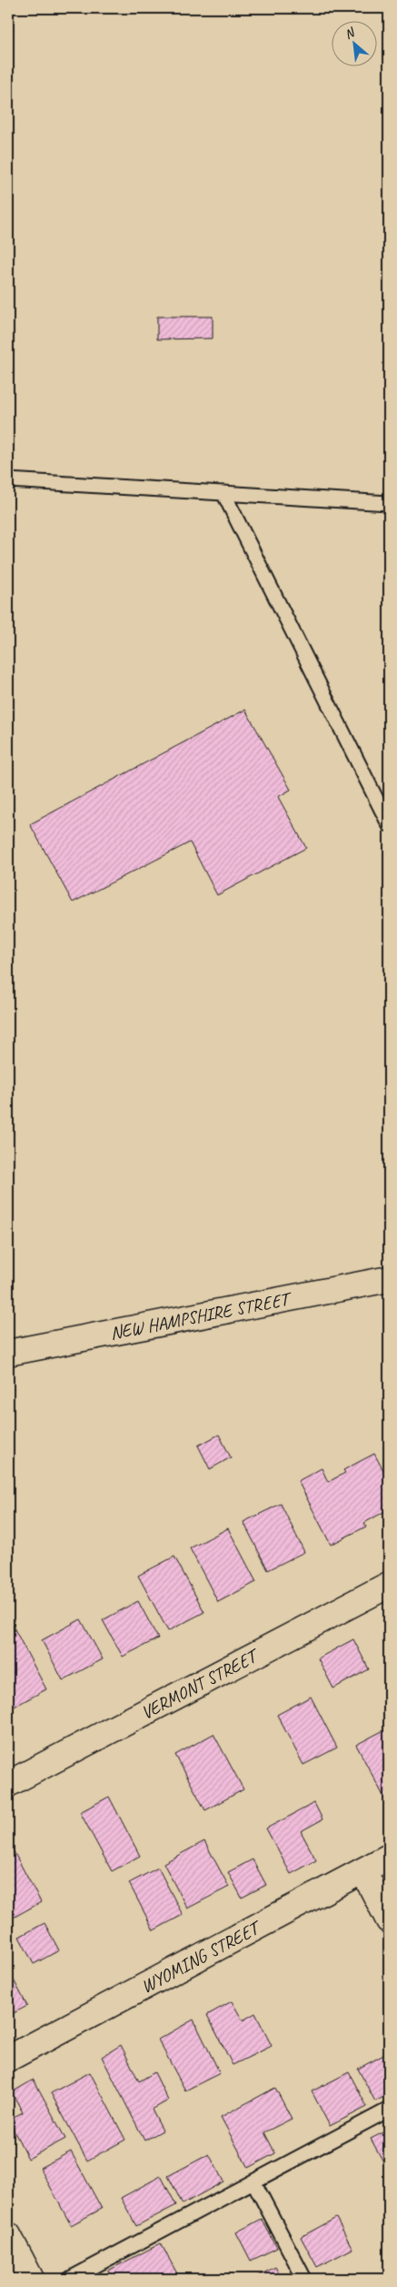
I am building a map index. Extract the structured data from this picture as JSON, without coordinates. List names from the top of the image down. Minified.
{"streets":{"street":["NEW HAMPSHIRE STREET","VERMONT STREET","WYOMING STREET"]},"north":"top left"}
